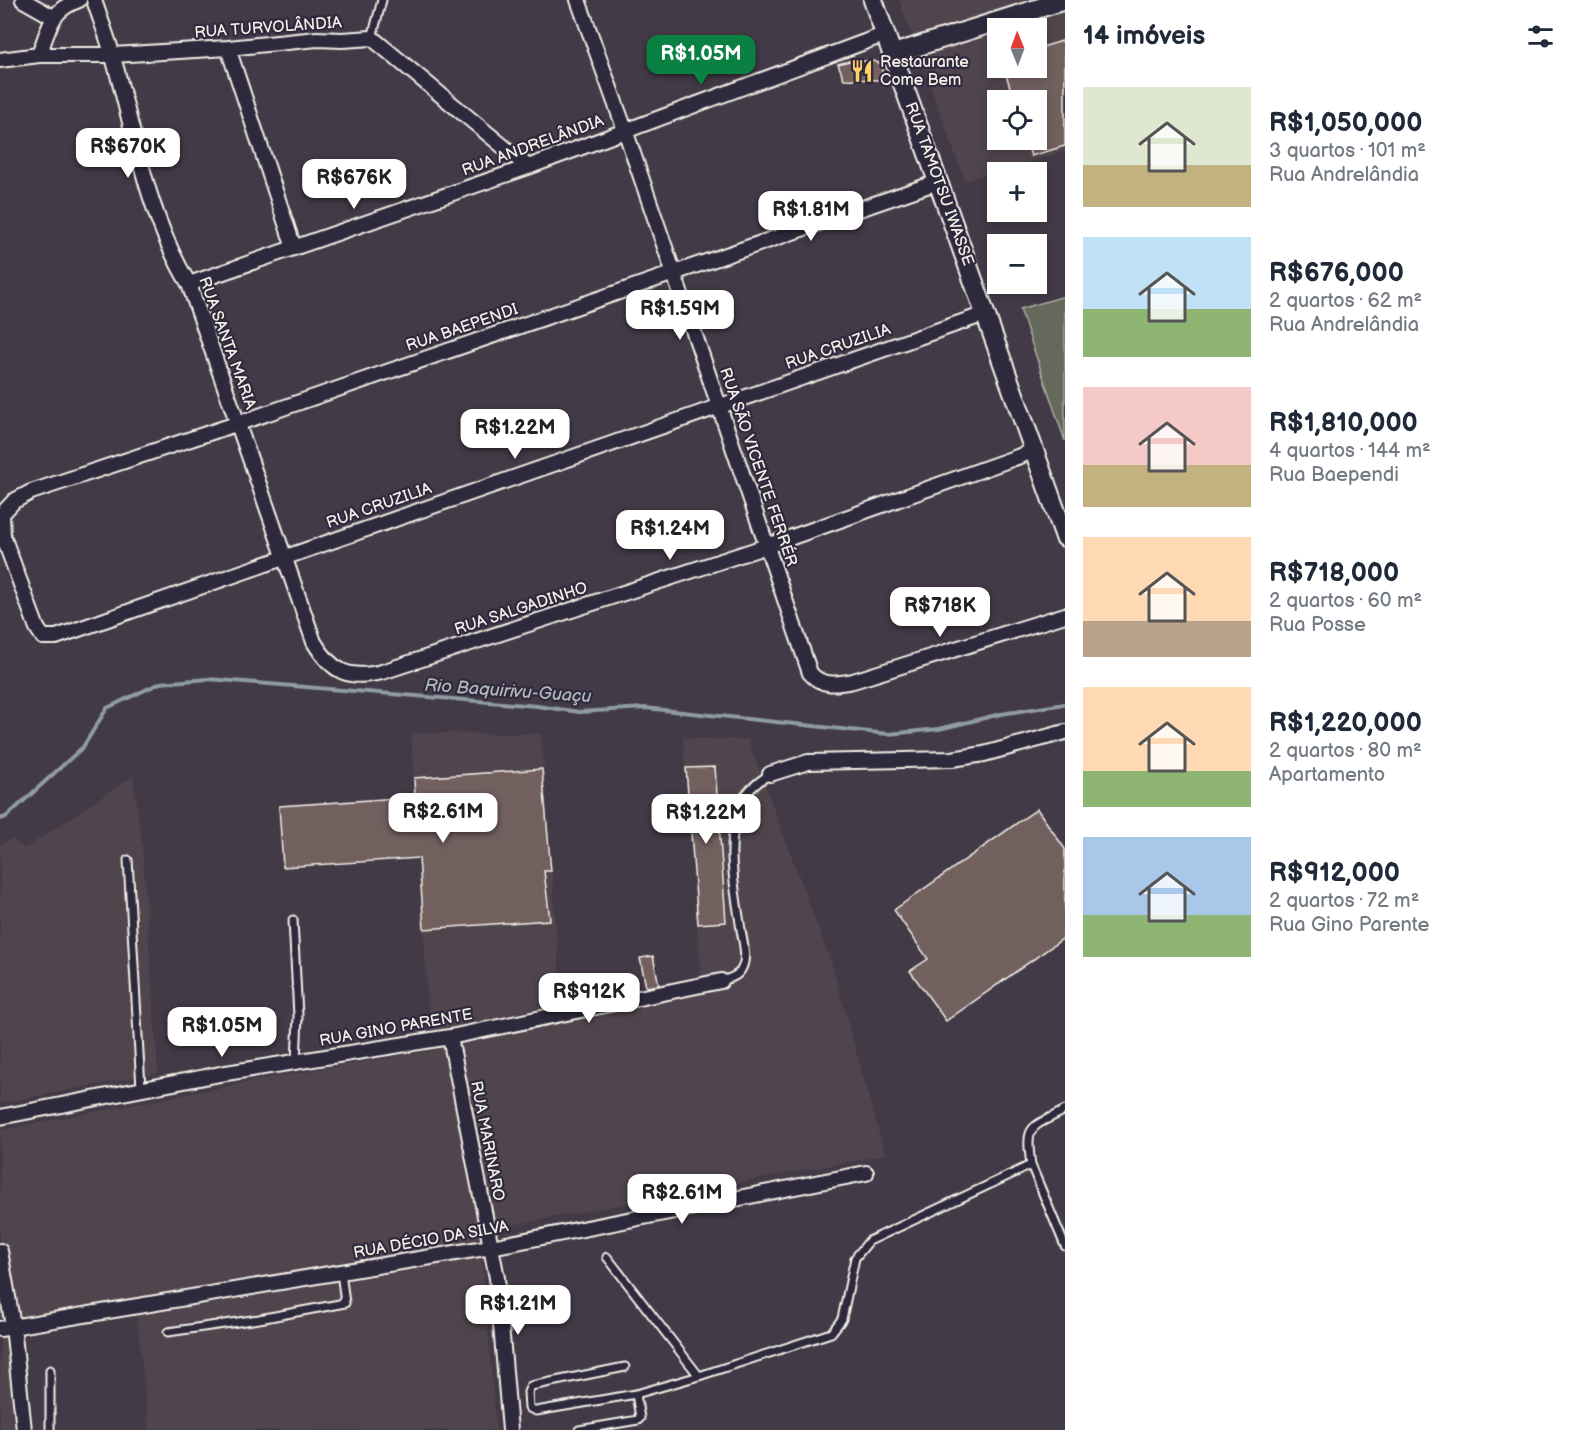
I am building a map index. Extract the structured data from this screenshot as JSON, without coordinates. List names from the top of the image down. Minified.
{"streets":{"street":["RUA TURVOLÂNDIA","RUA ANDRELÂNDIA","RUA TAMOTSU IWASSE","RUA BAEPENDI","RUA SANTA MARIA","RUA CRUZILIA","RUA SÃO VICENTE FERRÉR","RUA SALGADINHO","RUA GINO PARENTE","RUA MARINARO","RUA DÉCIO DA SILVA"]},"crossings":[["RUA TURVOLÂNDIA","RUA SANTA MARIA"],["RUA ANDRELÂNDIA","RUA TAMOTSU IWASSE"],["RUA ANDRELÂNDIA","RUA SANTA MARIA"],["RUA ANDRELÂNDIA","RUA SÃO VICENTE FERRÉR"],["RUA TAMOTSU IWASSE","RUA BAEPENDI"],["RUA TAMOTSU IWASSE","RUA CRUZILIA"],["RUA TAMOTSU IWASSE","RUA SALGADINHO"],["RUA BAEPENDI","RUA SANTA MARIA"],["RUA BAEPENDI","RUA CRUZILIA"],["RUA BAEPENDI","RUA SÃO VICENTE FERRÉR"],["RUA SANTA MARIA","RUA CRUZILIA"],["RUA SANTA MARIA","RUA SALGADINHO"],["RUA CRUZILIA","RUA SÃO VICENTE FERRÉR"],["RUA SÃO VICENTE FERRÉR","RUA SALGADINHO"],["RUA GINO PARENTE","RUA MARINARO"],["RUA MARINARO","RUA DÉCIO DA SILVA"]],"water":["Rio Baquirivu-Guaçu"],"places":{"restaurant":["Restaurante Come Bem"]},"north":"top","page":{"heading":"14 imóveis","map_buttons":["+","−"],"price":["R$1.05M","R$670K","R$676K","R$1.81M","R$1.59M","R$1.22M","R$1.24M","R$718K","R$2.61M","R$1.22M","R$912K","R$1.05M","R$2.61M","R$1.21M"],"list":[{"name":"R$1,050,000","note":"3 quartos · 101 m² · Rua Andrelândia"},{"name":"R$676,000","note":"2 quartos · 62 m² · Rua Andrelândia"},{"name":"R$1,810,000","note":"4 quartos · 144 m² · Rua Baependi"},{"name":"R$718,000","note":"2 quartos · 60 m² · Rua Posse"},{"name":"R$1,220,000","note":"2 quartos · 80 m² · Apartamento"},{"name":"R$912,000","note":"2 quartos · 72 m² · Rua Gino Parente"}]}}
